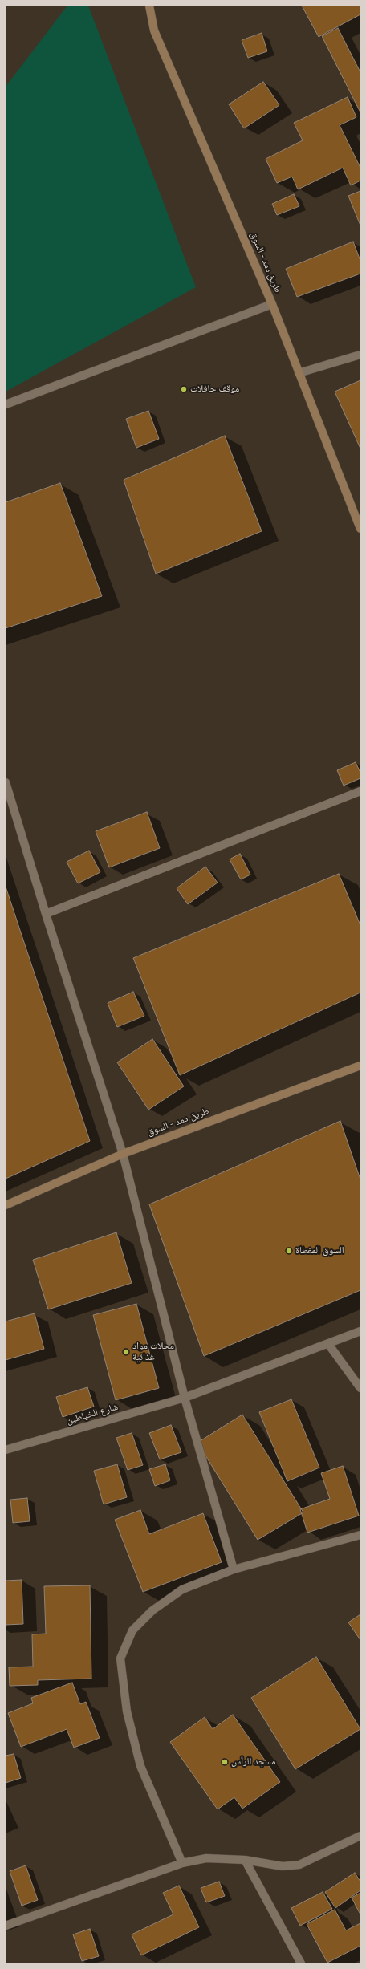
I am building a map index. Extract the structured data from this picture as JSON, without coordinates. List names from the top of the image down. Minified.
{"streets":{"main road":["طريق دمد - السوق"],"street":["شارع الخياطين"]},"places":["موقف حافلات","السوق المغطاة","محلات مواد غذائية","مسجد الرأس"]}
